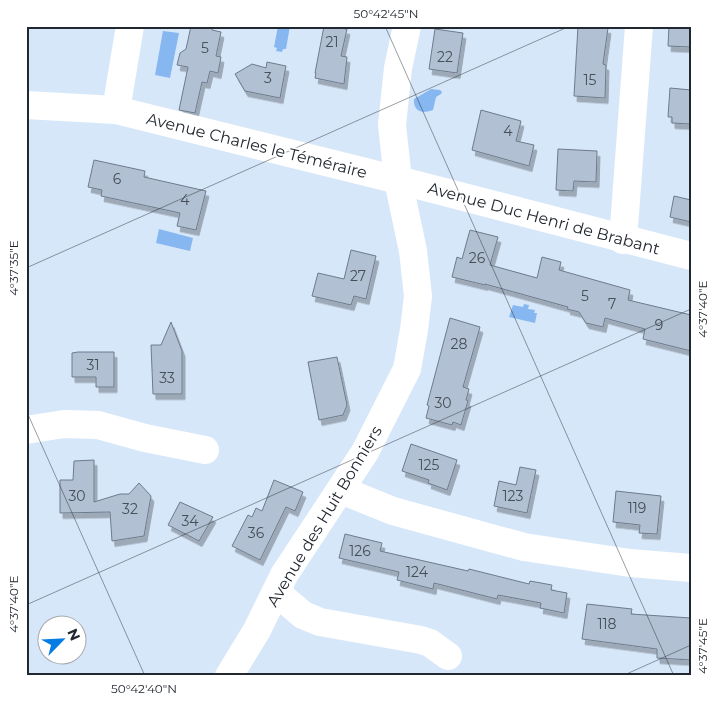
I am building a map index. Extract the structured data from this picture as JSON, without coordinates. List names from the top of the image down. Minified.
{"streets":{"street":["Avenue Charles le Téméraire","Avenue Duc Henri de Brabant","Avenue des Huit Bonniers"]},"crossings":[["Avenue Charles le Téméraire","Avenue Duc Henri de Brabant"],["Avenue Charles le Téméraire","Avenue des Huit Bonniers"],["Avenue Duc Henri de Brabant","Avenue des Huit Bonniers"]],"house_numbers":["21","5","22","3","15","4","6","4","26","27","5","7","9","28","31","33","30","125","30","123","119","32","34","36","126","124","118"],"north":"top right","coordinates":["50°42'45\"N","4°37'35\"E","4°37'40\"E","4°37'45\"E","50°42'40\"N"]}
